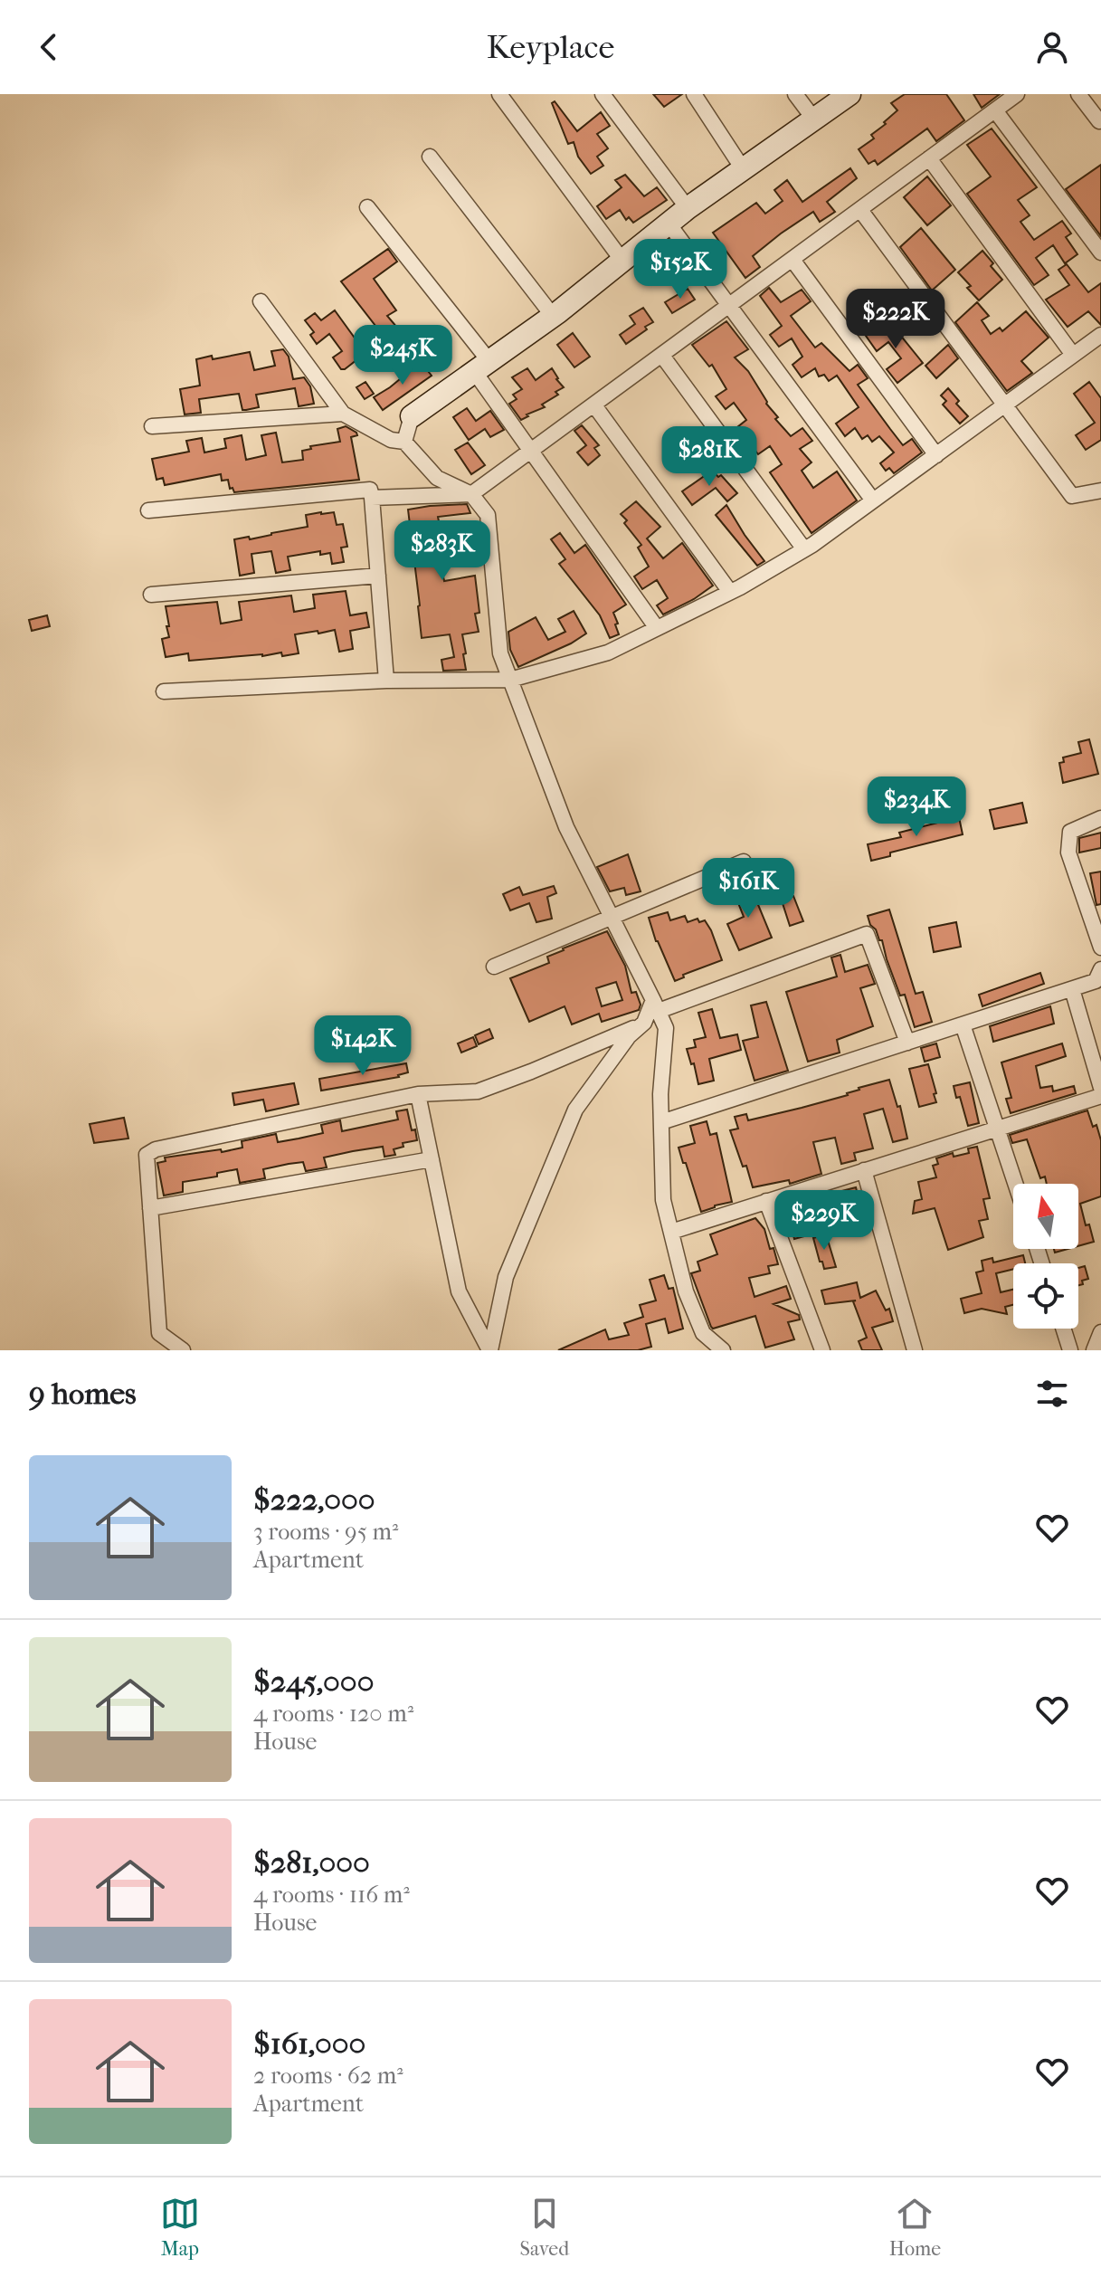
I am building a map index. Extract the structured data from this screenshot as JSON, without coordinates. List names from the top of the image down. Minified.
{"north":"top","page":{"header":"Keyplace","price":["$152K","$222K","$245K","$281K","$283K","$234K","$161K","$142K","$229K"],"heading":"9 homes","list":[{"name":"$222,000","note":"3 rooms · 95 m² · Apartment"},{"name":"$245,000","note":"4 rooms · 120 m² · House"},{"name":"$281,000","note":"4 rooms · 116 m² · House"},{"name":"$161,000","note":"2 rooms · 62 m² · Apartment"}],"tabs":["Map","Saved","Home"]}}
